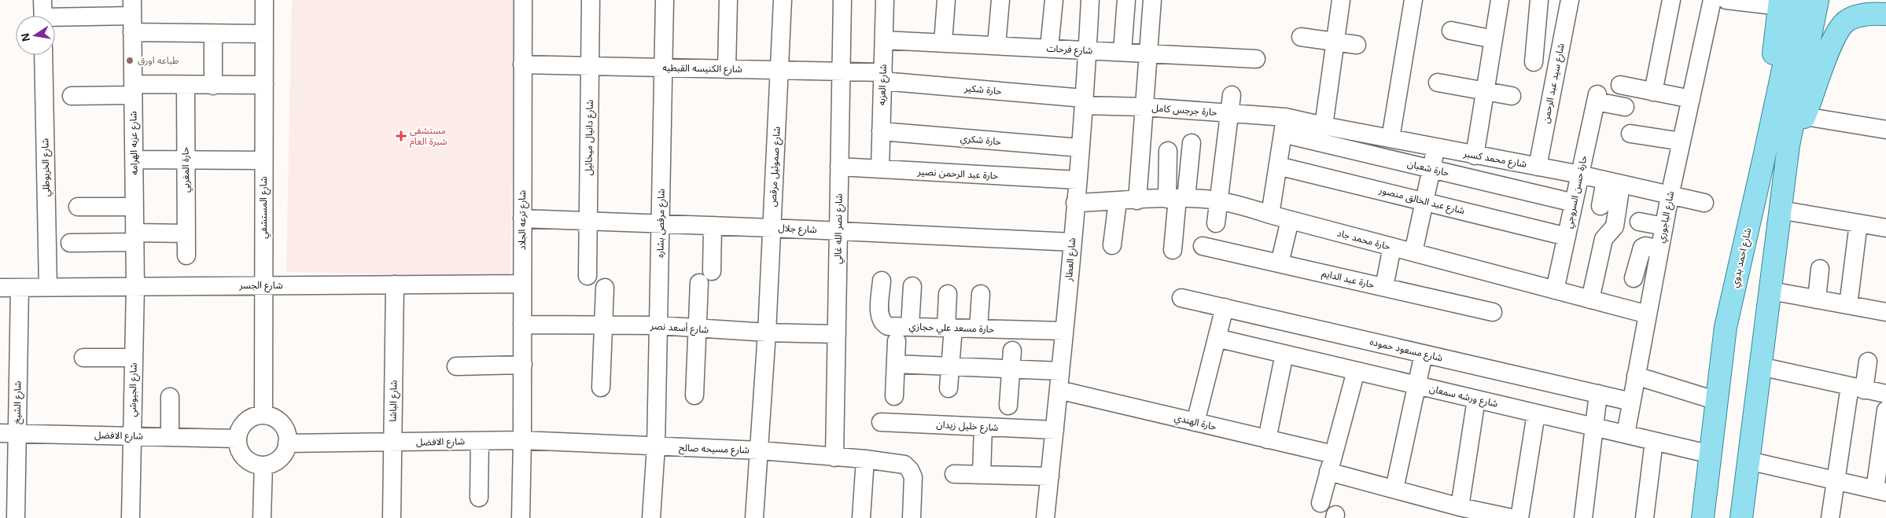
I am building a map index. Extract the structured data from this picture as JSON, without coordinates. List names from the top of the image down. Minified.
{"streets":{"main road":["شارع احمد بدوي"],"street":["شارع فرحات","شارع الكنيسه القبطيه","شارع سيد عبد الرحمن","شارع العزبه","حارة شكير","حارة جرجس كامل","شارع دانيال ميخائيل","حارة شكري","شارع عزبه الهرامه","شارع محمد كسبر","شارع صموئيل مرقص","شارع الخربوطلي","حارة شعبان","حارة المغربي","حارة عبد الرحمن نصير","حارة حسن السروجي","شارع عبد الخالق منصور","شارع المستشفي","شارع الباجوري","شارع ترعه الجلاد","شارع مرقص بشاره","شارع جلال","شارع نصر الله غالي","حارة محمد جاد","شارع العطار","حارة عبد الدايم","شارع الجسر","شارع أسعد نصر","حارة مسعد علي حجازي","شارع مسعود حموده","شارع الجيوشي","شارع ورشه سمعان","شارع الباشا","شارع الشيخ","حارة الهندي","شارع خليل زيدان","شارع الافضل","شارع مسيحه صالح"]},"crossings":[["شارع فرحات","شارع العزبه"],["شارع فرحات","شارع العطار"],["شارع الكنيسه القبطيه","شارع العزبه"],["شارع الكنيسه القبطيه","حارة شكير"],["شارع الكنيسه القبطيه","شارع دانيال ميخائيل"],["شارع الكنيسه القبطيه","شارع صموئيل مرقص"],["شارع الكنيسه القبطيه","شارع ترعه الجلاد"],["شارع الكنيسه القبطيه","شارع مرقص بشاره"],["شارع الكنيسه القبطيه","شارع نصر الله غالي"],["شارع سيد عبد الرحمن","شارع محمد كسبر"],["شارع العزبه","حارة شكير"],["شارع العزبه","حارة شكري"],["شارع العزبه","حارة عبد الرحمن نصير"],["حارة شكير","حارة جرجس كامل"],["حارة شكير","شارع العطار"],["حارة جرجس كامل","شارع محمد كسبر"],["حارة جرجس كامل","حارة شعبان"],["حارة جرجس كامل","شارع العطار"],["شارع دانيال ميخائيل","شارع جلال"],["حارة شكري","شارع العطار"],["شارع عزبه الهرامه","شارع الجسر"],["شارع عزبه الهرامه","شارع الجيوشي"],["شارع محمد كسبر","حارة شعبان"],["شارع محمد كسبر","حارة حسن السروجي"],["شارع محمد كسبر","شارع الباجوري"],["شارع صموئيل مرقص","شارع جلال"],["شارع صموئيل مرقص","شارع أسعد نصر"],["شارع صموئيل مرقص","شارع مسيحه صالح"],["شارع الخربوطلي","شارع الجسر"],["حارة شعبان","حارة حسن السروجي"],["حارة عبد الرحمن نصير","شارع نصر الله غالي"],["حارة عبد الرحمن نصير","شارع العطار"],["حارة حسن السروجي","شارع عبد الخالق منصور"],["حارة حسن السروجي","حارة محمد جاد"],["شارع المستشفي","شارع الجسر"],["شارع المستشفي","شارع الافضل"],["شارع الباجوري","حارة محمد جاد"],["شارع الباجوري","شارع مسعود حموده"],["شارع الباجوري","شارع ورشه سمعان"],["شارع ترعه الجلاد","شارع جلال"],["شارع ترعه الجلاد","شارع الجسر"],["شارع ترعه الجلاد","شارع أسعد نصر"],["شارع ترعه الجلاد","شارع الافضل"],["شارع ترعه الجلاد","شارع مسيحه صالح"],["شارع مرقص بشاره","شارع جلال"],["شارع مرقص بشاره","شارع أسعد نصر"],["شارع مرقص بشاره","شارع مسيحه صالح"],["شارع جلال","شارع نصر الله غالي"],["شارع جلال","شارع العطار"],["شارع نصر الله غالي","شارع أسعد نصر"],["شارع نصر الله غالي","شارع مسيحه صالح"],["حارة محمد جاد","شارع العطار"],["شارع احمد بدوي","شارع ورشه سمعان"],["شارع العطار","حارة مسعد علي حجازي"],["شارع العطار","حارة الهندي"],["شارع العطار","شارع خليل زيدان"],["شارع الجسر","شارع الجيوشي"],["شارع الجسر","شارع الباشا"],["شارع الجسر","شارع الشيخ"],["شارع الجيوشي","شارع الافضل"],["شارع الباشا","شارع الافضل"],["شارع الشيخ","شارع الافضل"],["شارع الافضل","شارع مسيحه صالح"]],"places":{"other":["طباعه اورق"],"health":["مستشفى شبرة العام"]},"north":"left"}
